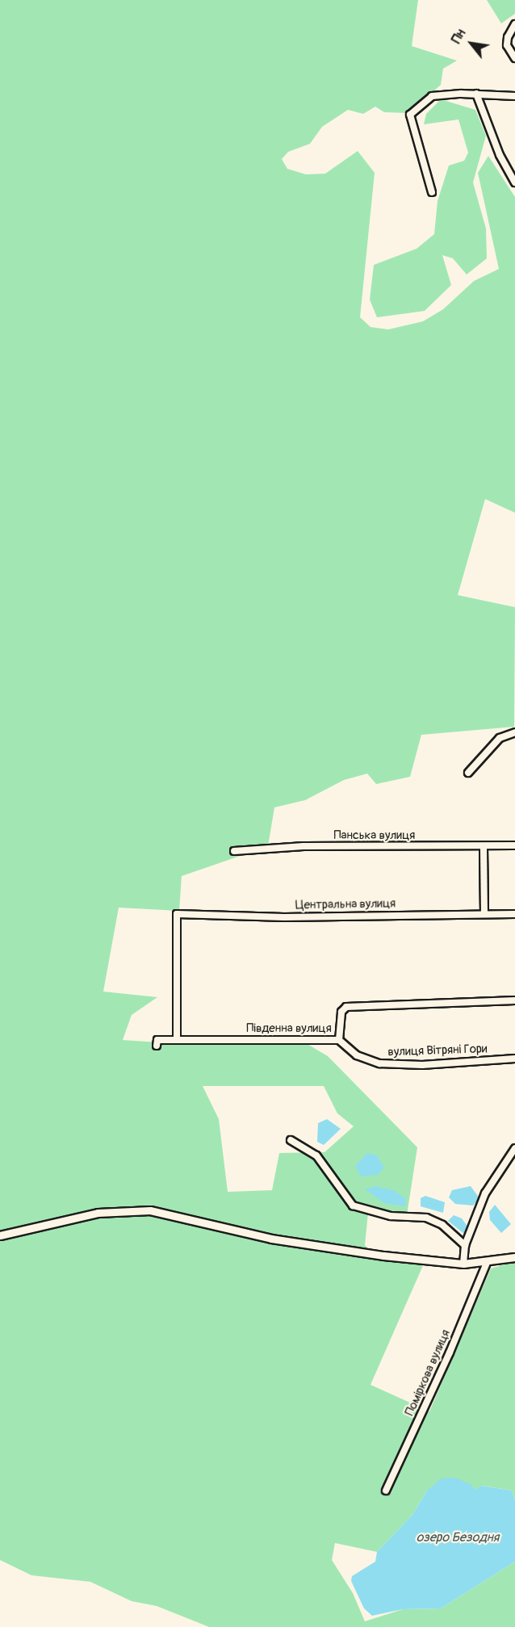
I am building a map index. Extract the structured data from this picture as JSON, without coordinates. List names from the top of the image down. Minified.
{"streets":{"street":["Панська вулиця","Центральна вулиця","Південна вулиця","вулиця Вітряні Гори","Поміркова вулиця"]},"crossings":[["Центральна вулиця","Південна вулиця"],["Південна вулиця","вулиця Вітряні Гори"]],"water":["озеро Безодня"],"north":"top left"}
